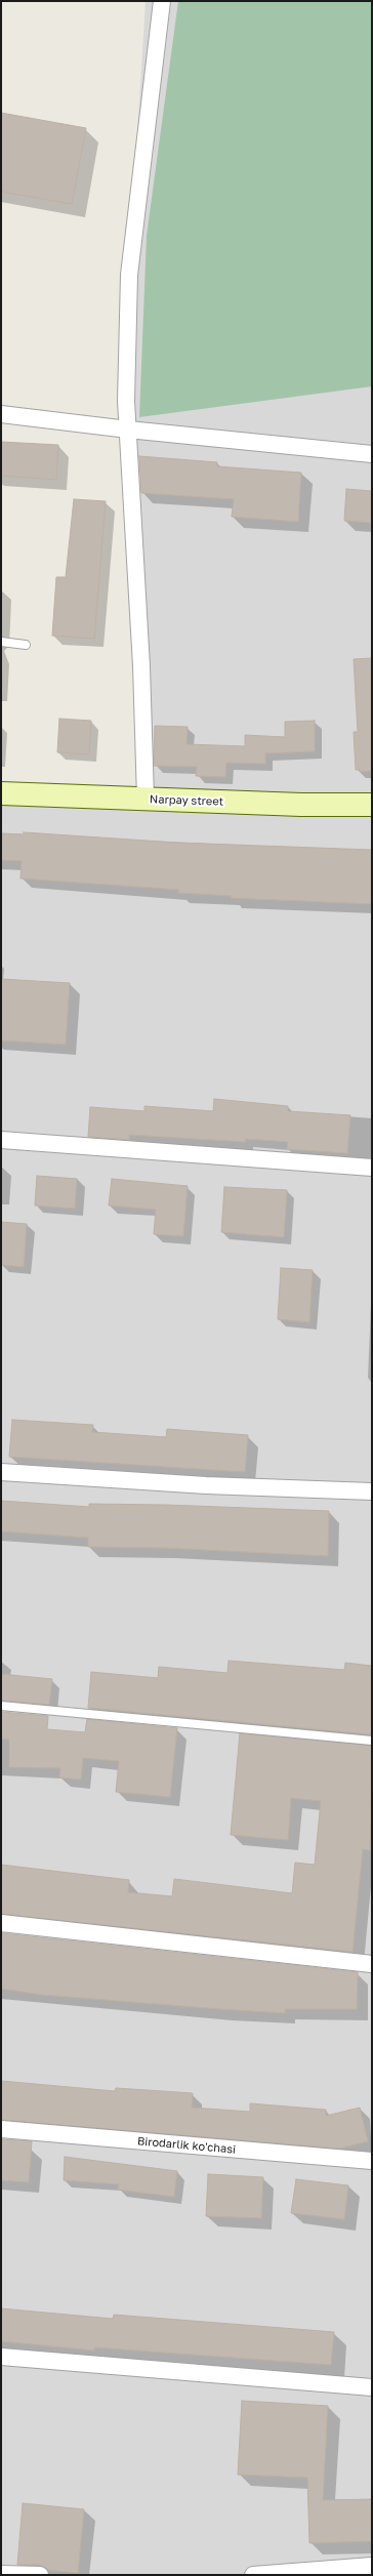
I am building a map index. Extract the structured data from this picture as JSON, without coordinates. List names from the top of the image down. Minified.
{"streets":{"main road":["Narpay street"],"street":["Birodarlik ko'chasi"]}}
